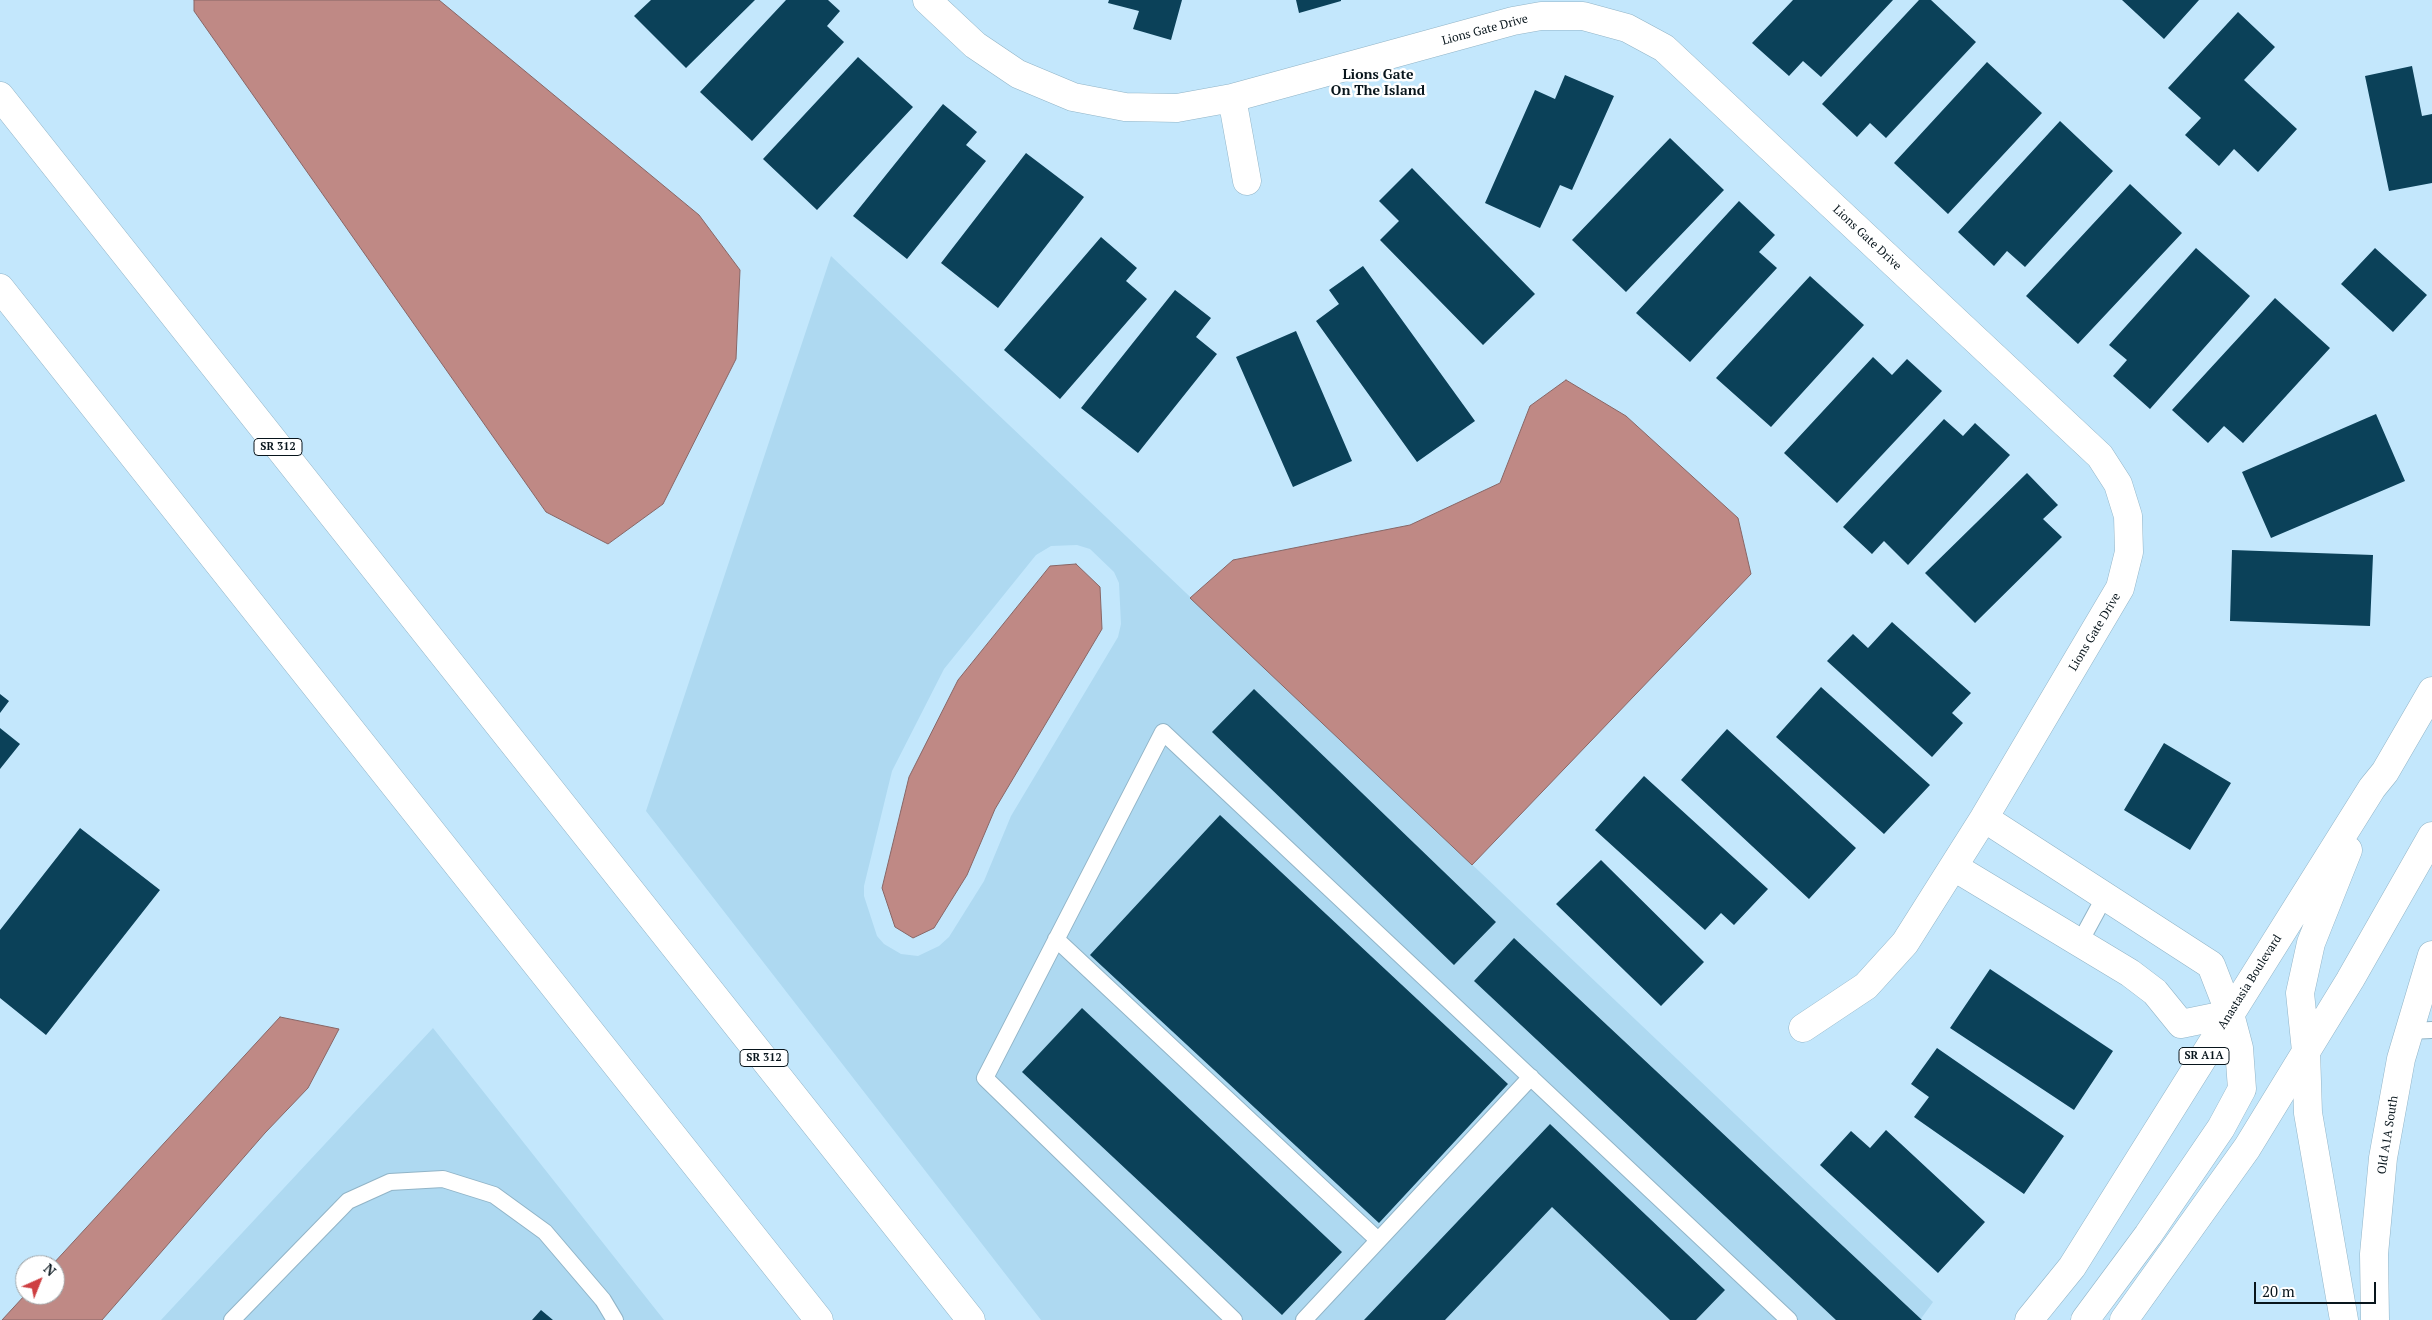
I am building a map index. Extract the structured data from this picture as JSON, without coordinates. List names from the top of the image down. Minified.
{"streets":{"main road":["Lions Gate Drive","SR 312","Anastasia Boulevard","SR A1A","Old A1A South"]},"districts":["Lions Gate On The Island"],"scale_bar":"20 m","north":"top right"}
